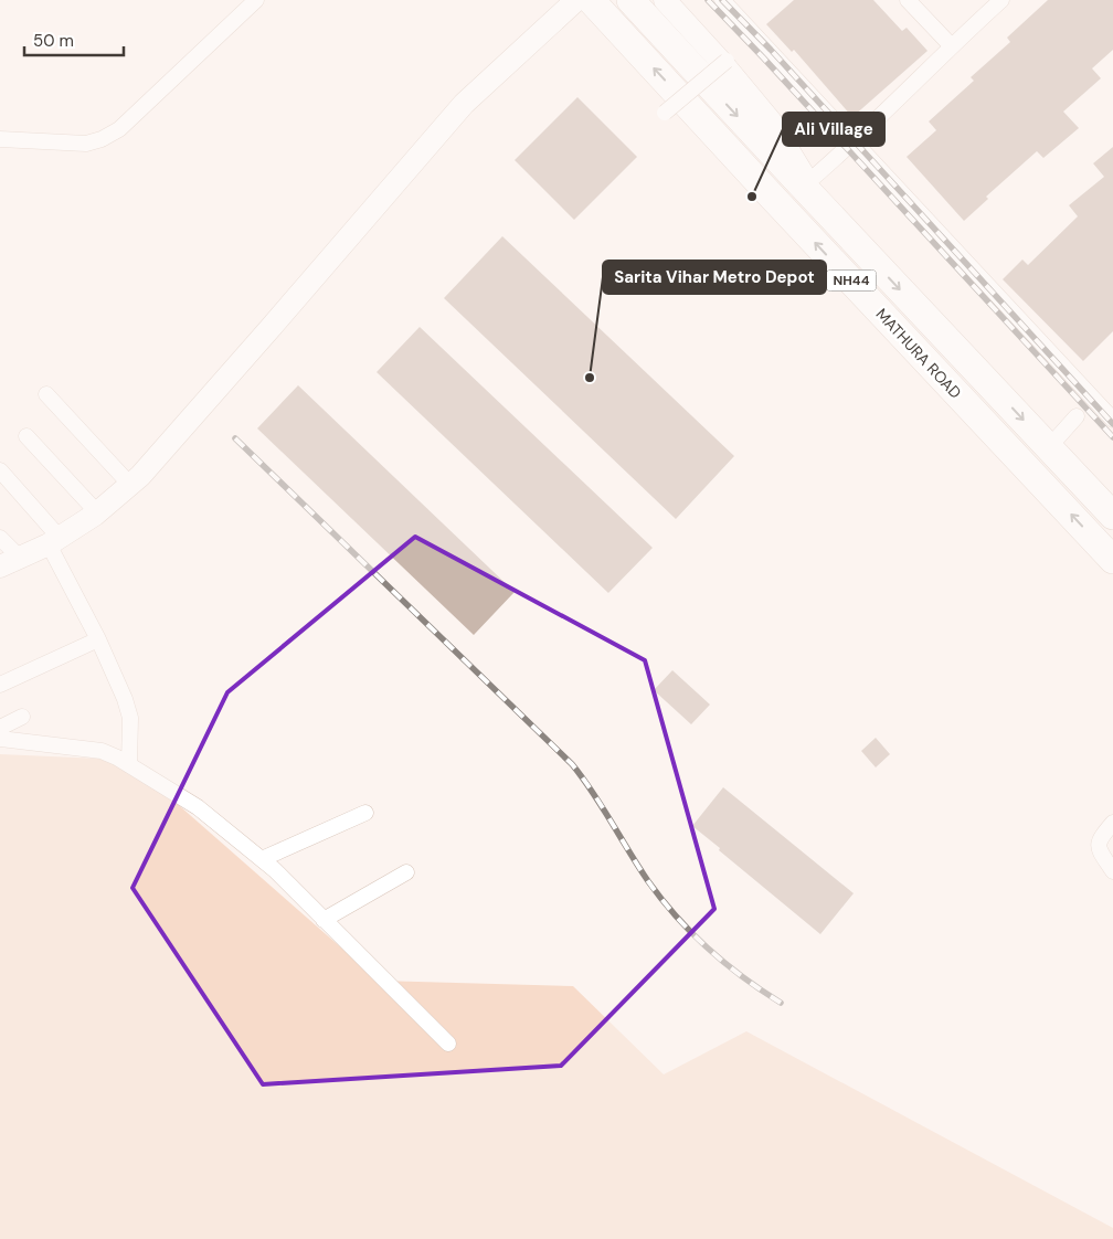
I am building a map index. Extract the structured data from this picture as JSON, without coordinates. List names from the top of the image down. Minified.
{"streets":{"highway":["NH44","MATHURA ROAD"]},"places":["Ali Village","Sarita Vihar Metro Depot"],"scale_bar":"50 m"}
